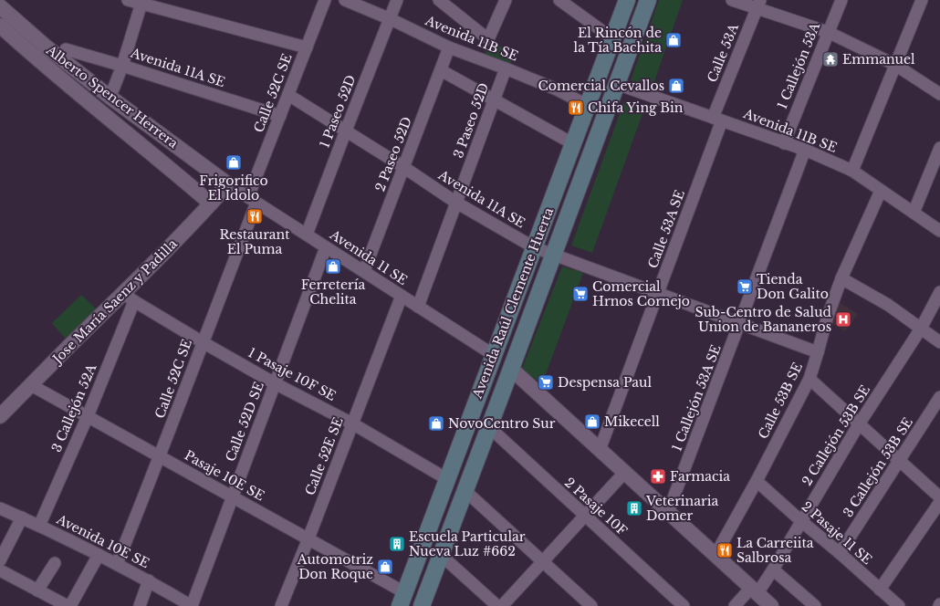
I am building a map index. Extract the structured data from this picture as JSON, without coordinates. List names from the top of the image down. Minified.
{"streets":{"main road":["Avenida Raúl Clemente Huerta"],"street":["Avenida 11B SE","Calle 53A","1 Callejón 53A","Avenida 11A SE","Calle 52C SE","Alberto Spencer Herrera","1 Paseo 52D","3 Paseo 52D","2 Paseo 52D","Calle 53A SE","Avenida 11 SE","Jose María Saenz y Padilla","1 Pasaje 10F SE","1 Callejón 53A SE","Calle 53B SE","3 Callejón 52A","Calle 52D SE","2 Callejón 53B SE","Calle 52E SE","3 Callejón 53B SE","Pasaje 10E SE","2 Pasaje 10F","2 Pasaje 11 SE","Avenida 10E SE"]},"crossings":[["Avenida 11B SE","Calle 53A"],["Avenida 11B SE","1 Callejón 53A"],["Avenida 11B SE","1 Paseo 52D"],["Avenida 11B SE","3 Paseo 52D"],["Avenida 11B SE","2 Paseo 52D"],["Avenida 11B SE","Calle 53A SE"],["Avenida 11B SE","Avenida Raúl Clemente Huerta"],["Avenida 11B SE","1 Callejón 53A SE"],["Avenida 11B SE","Calle 53B SE"],["Calle 53A","Calle 53A SE"],["Avenida 11A SE","Calle 52C SE"],["Avenida 11A SE","1 Paseo 52D"],["Avenida 11A SE","3 Paseo 52D"],["Avenida 11A SE","2 Paseo 52D"],["Avenida 11A SE","Calle 53A SE"],["Avenida 11A SE","Avenida Raúl Clemente Huerta"],["Avenida 11A SE","1 Callejón 53A SE"],["Avenida 11A SE","Calle 53B SE"],["Calle 52C SE","Avenida 11 SE"],["Calle 52C SE","1 Pasaje 10F SE"],["Calle 52C SE","Pasaje 10E SE"],["Calle 52C SE","Avenida 10E SE"],["Alberto Spencer Herrera","Avenida 11 SE"],["Alberto Spencer Herrera","Jose María Saenz y Padilla"],["1 Paseo 52D","Avenida 11 SE"],["3 Paseo 52D","Avenida 11 SE"],["2 Paseo 52D","Avenida 11 SE"],["Avenida 11 SE","Jose María Saenz y Padilla"],["Avenida 11 SE","Avenida Raúl Clemente Huerta"],["Avenida 11 SE","Calle 52D SE"],["Avenida 11 SE","Calle 52E SE"],["Jose María Saenz y Padilla","1 Pasaje 10F SE"],["Jose María Saenz y Padilla","3 Callejón 52A"],["Jose María Saenz y Padilla","Pasaje 10E SE"],["Avenida Raúl Clemente Huerta","1 Pasaje 10F SE"],["Avenida Raúl Clemente Huerta","Pasaje 10E SE"],["Avenida Raúl Clemente Huerta","2 Pasaje 10F"],["1 Pasaje 10F SE","3 Callejón 52A"],["1 Pasaje 10F SE","Calle 52D SE"],["1 Pasaje 10F SE","Calle 52E SE"],["Calle 53B SE","2 Pasaje 11 SE"],["3 Callejón 52A","Pasaje 10E SE"],["3 Callejón 52A","Avenida 10E SE"],["Calle 52D SE","Pasaje 10E SE"],["Calle 52D SE","Avenida 10E SE"],["2 Callejón 53B SE","2 Pasaje 11 SE"],["Calle 52E SE","Pasaje 10E SE"],["3 Callejón 53B SE","2 Pasaje 11 SE"]],"places":{"shop":["El Rincón de la Tía Bachita","Comercial Cevallos","Frigorifico El Idolo","Ferretería Chelita","Mikecell","NovoCentro Sur","Automotriz Don Roque"],"temple":["Emmanuel"],"restaurant":["Chifa Ying Bin","Restaurant El Puma","La Carreiita Salbrosa"],"supermarket":["Tienda Don Galito","Comercial Hrnos Cornejo","Despensa Paul"],"hospital":["Sub-Centro de Salud Union de Bananeros"],"pharmacy":["Farmacia"],"building":["Veterinaria Domer","Escuela Particular Nueva Luz #662"]}}
